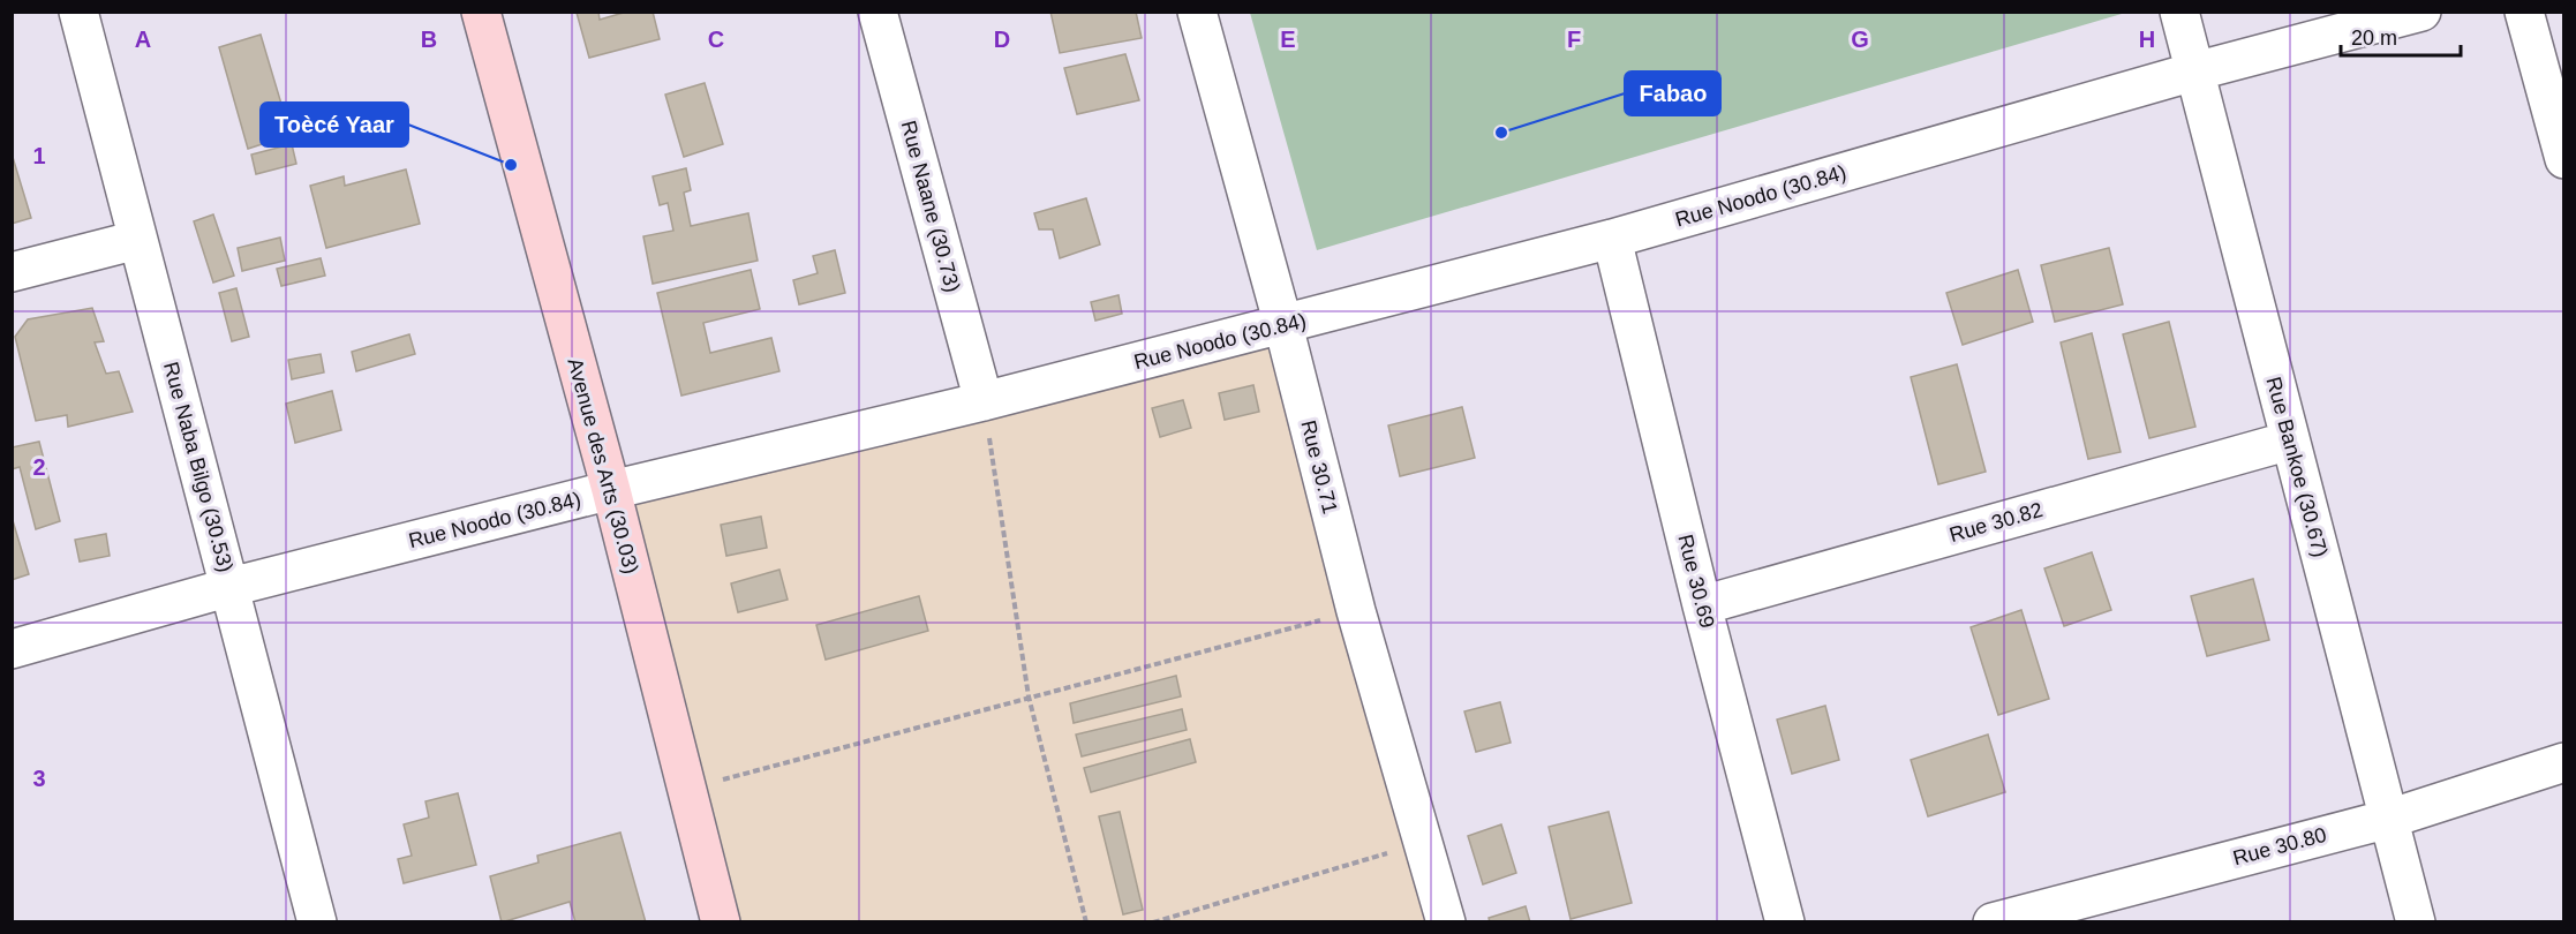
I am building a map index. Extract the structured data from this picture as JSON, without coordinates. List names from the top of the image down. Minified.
{"streets":{"street":["Rue Noodo (30.84)","Rue Naane (30.73)","Avenue des Arts (30.03)","Rue Naba Bilgo (30.53)","Rue 30.71","Rue Bankoe (30.67)","Rue 30.82","Rue 30.69","Rue 30.80"]},"crossings":[["Rue Noodo (30.84)","Rue Naane (30.73)"],["Rue Noodo (30.84)","Avenue des Arts (30.03)"],["Rue Noodo (30.84)","Rue Naba Bilgo (30.53)"],["Rue Noodo (30.84)","Rue 30.71"],["Rue Noodo (30.84)","Rue Bankoe (30.67)"],["Rue Noodo (30.84)","Rue 30.69"],["Rue Bankoe (30.67)","Rue 30.82"],["Rue Bankoe (30.67)","Rue 30.80"],["Rue 30.82","Rue 30.69"]],"places":["Fabao","Toècé Yaar"],"scale_bar":"20 m","grid":{"columns":["A","B","C","D","E","F","G","H"],"rows":["1","2","3"]}}
